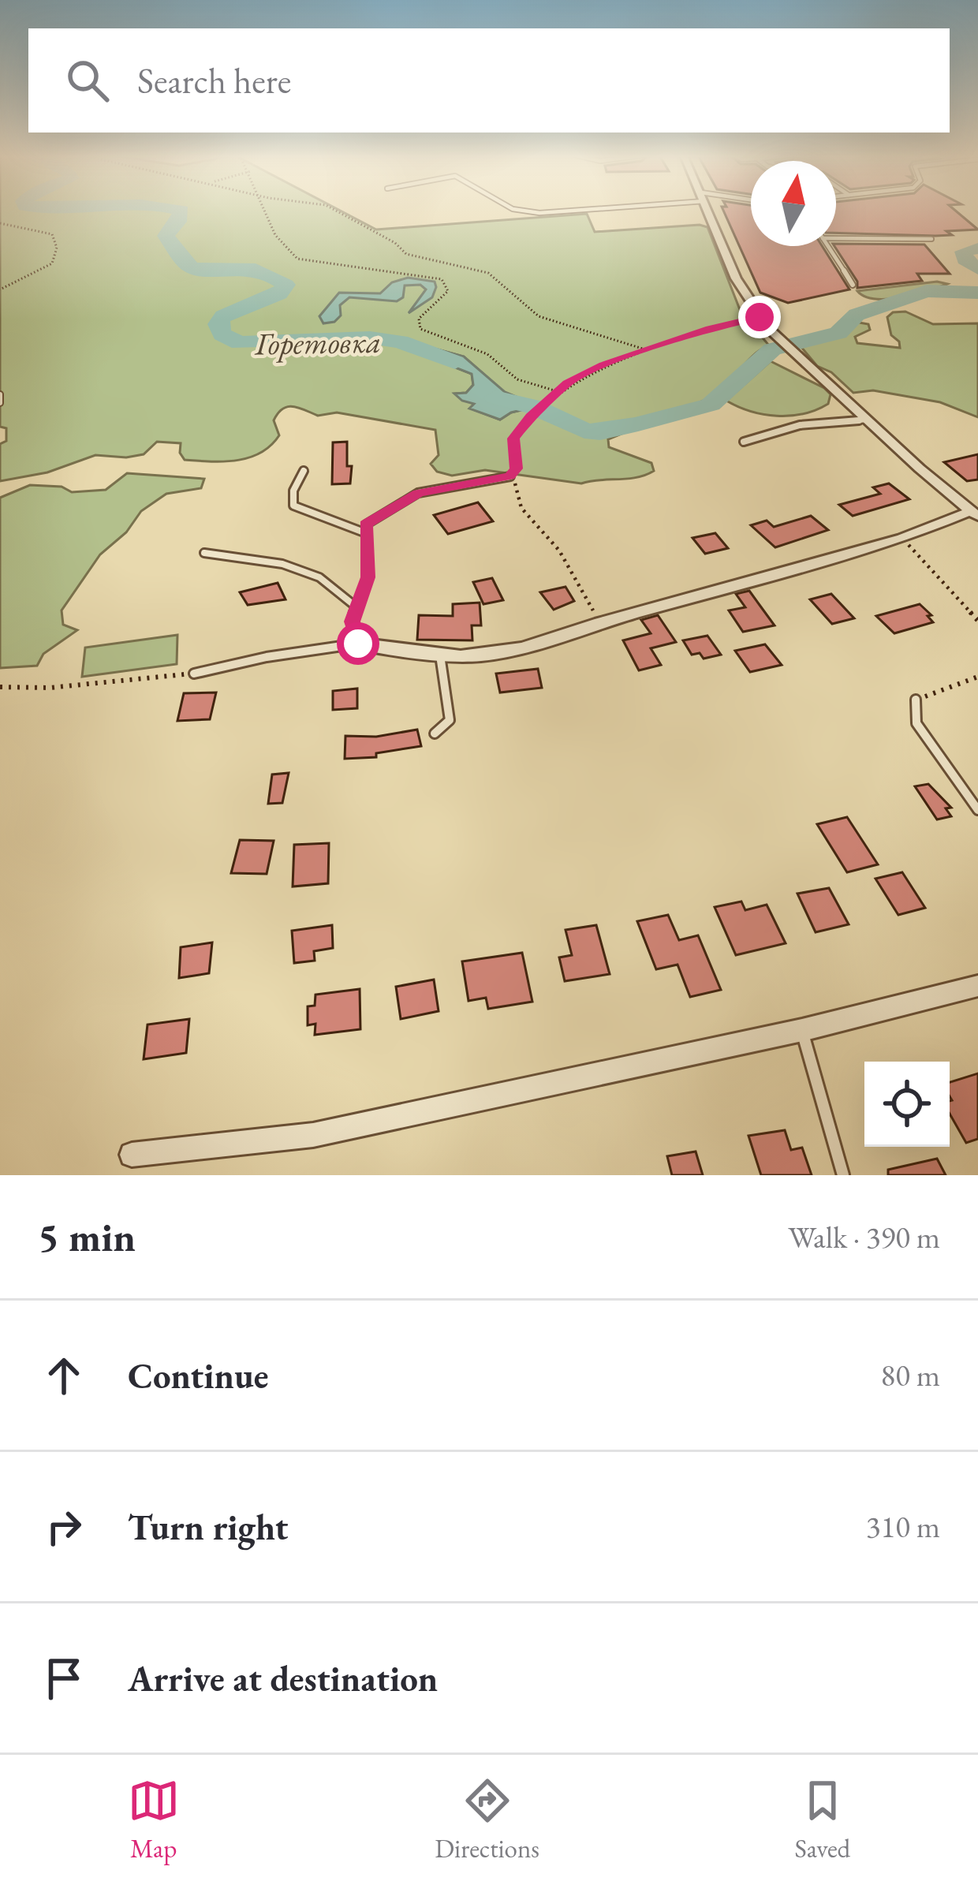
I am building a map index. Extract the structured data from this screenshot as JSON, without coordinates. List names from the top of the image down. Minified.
{"water":["Горетовка"],"north":"top","page":{"search":"Search here","heading":["5 min","Walk · 390 m"],"list":[["Continue","80 m"],["Turn right","310 m"],"Arrive at destination"],"nav":["Map","Directions","Saved"]}}
